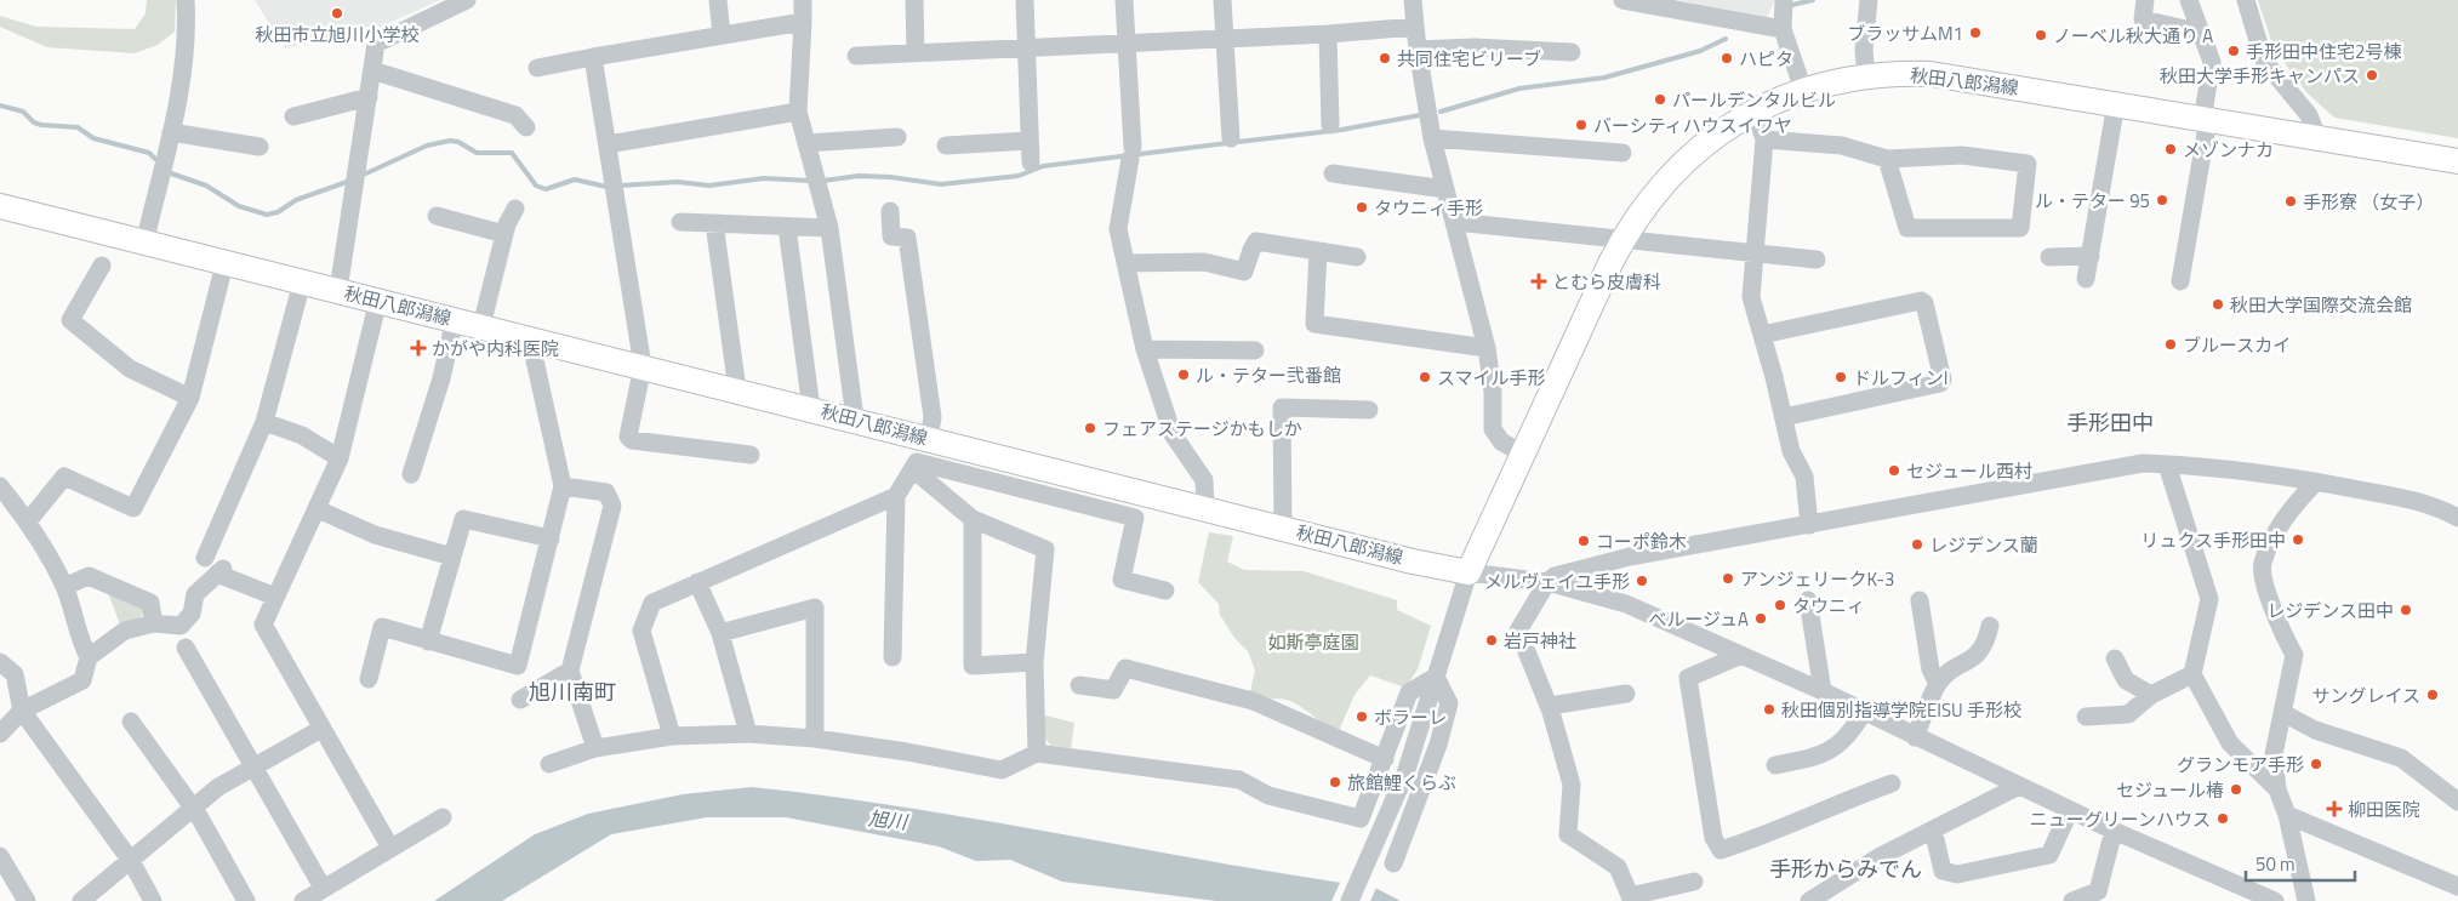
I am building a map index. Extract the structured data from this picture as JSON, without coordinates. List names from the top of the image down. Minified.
{"streets":{"main road":["秋田八郎潟線"]},"districts":["手形田中","旭川南町","手形からみでん"],"water":["旭川"],"parks":["如斯亭庭園"],"places":{"other":["秋田市立旭川小学校","ブラッサムM1","ノーベル秋大通り A","手形田中住宅2号棟","共同住宅ビリーブ","ハピタ","秋田大学手形キャンパス","パールデンタルビル","バーシティハウスイワヤ","メゾンナカ","ル・テター 95","手形寮 （女子）","タウニィ手形","秋田大学国際交流会館","ブルースカイ","ル・テター弐番館","スマイル手形","ドルフィンI","フェアステージかもしか","セジュール西村","リュクス手形田中","コーポ鈴木","レジデンス蘭","アンジェリークK-3","メルヴェイユ手形","タウニィ","レジデンス田中","べルージュA","岩戸神社","サングレイス","秋田個別指導学院EISU 手形校","ボラーレ","グランモア手形","旅館鯉くらぶ","セジュール椿","ニューグリーンハウス"],"health":["とむら皮膚科","かがや内科医院","柳田医院"]},"scale_bar":"50 m"}
